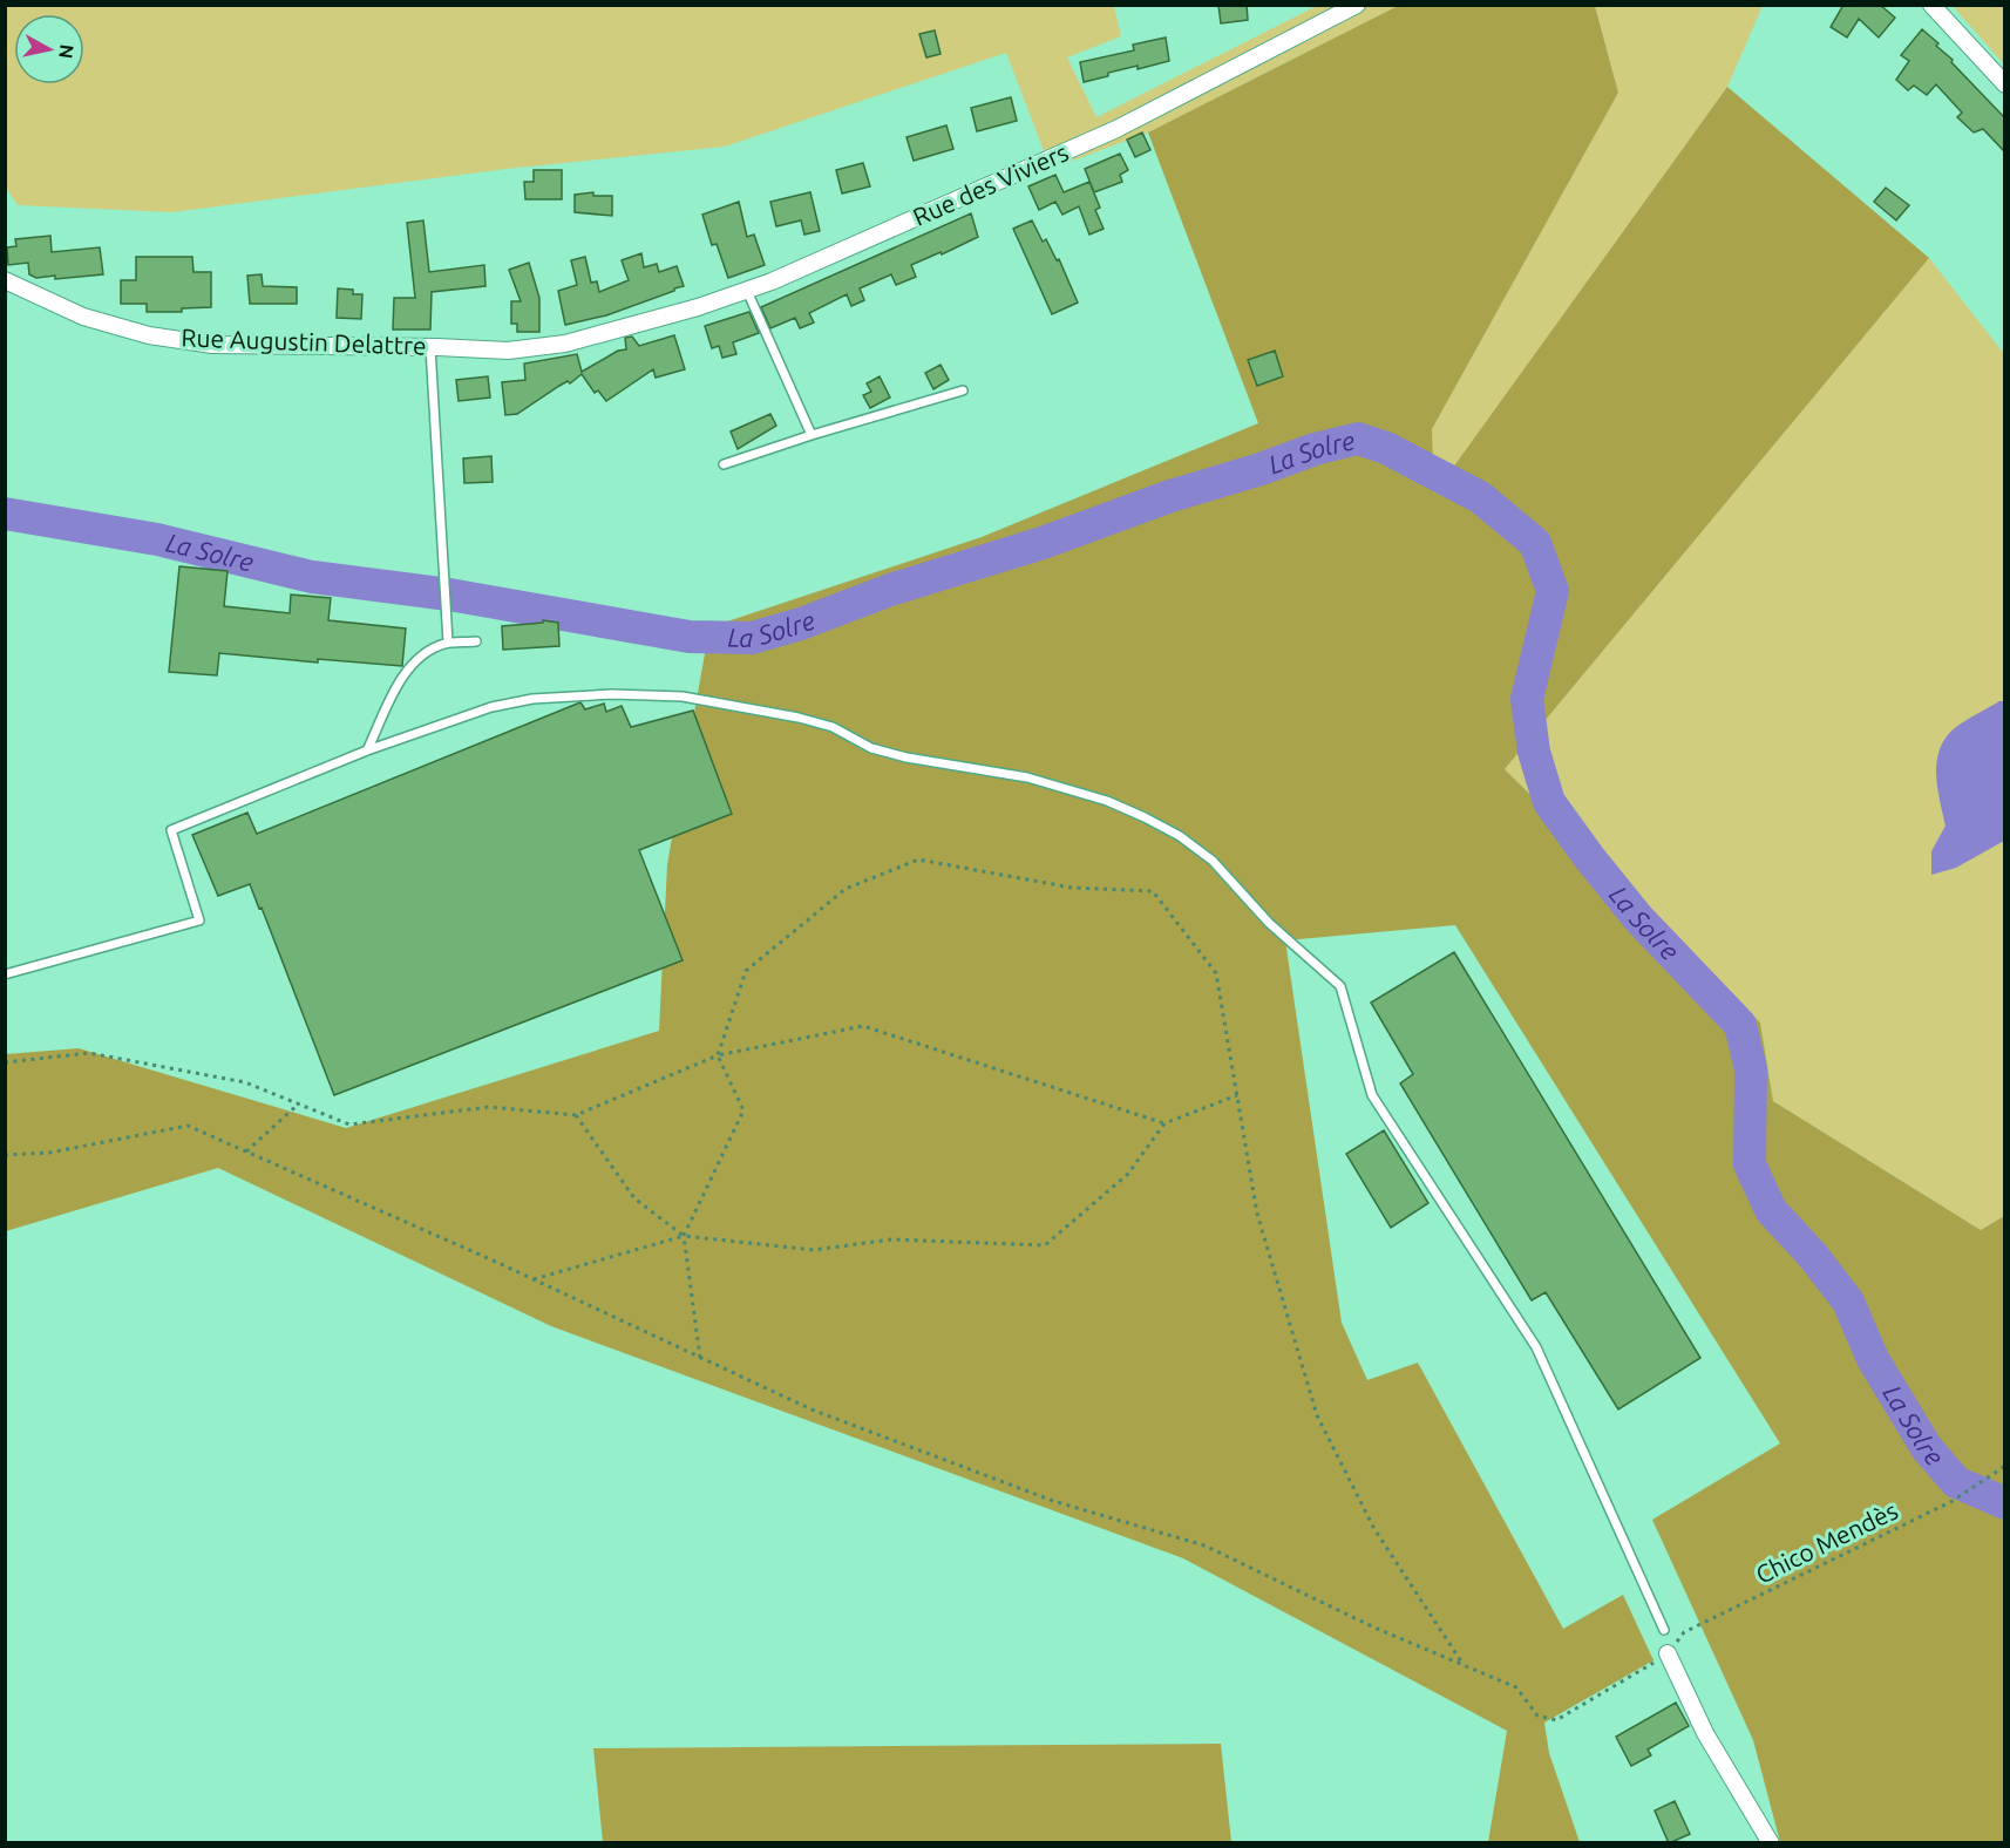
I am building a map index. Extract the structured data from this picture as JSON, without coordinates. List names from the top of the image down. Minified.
{"streets":{"street":["Rue des Viviers","Rue Augustin Delattre"],"path":["Chico Mendès"]},"crossings":[["Rue des Viviers","Rue Augustin Delattre"]],"water":["La Solre"],"north":"right"}
